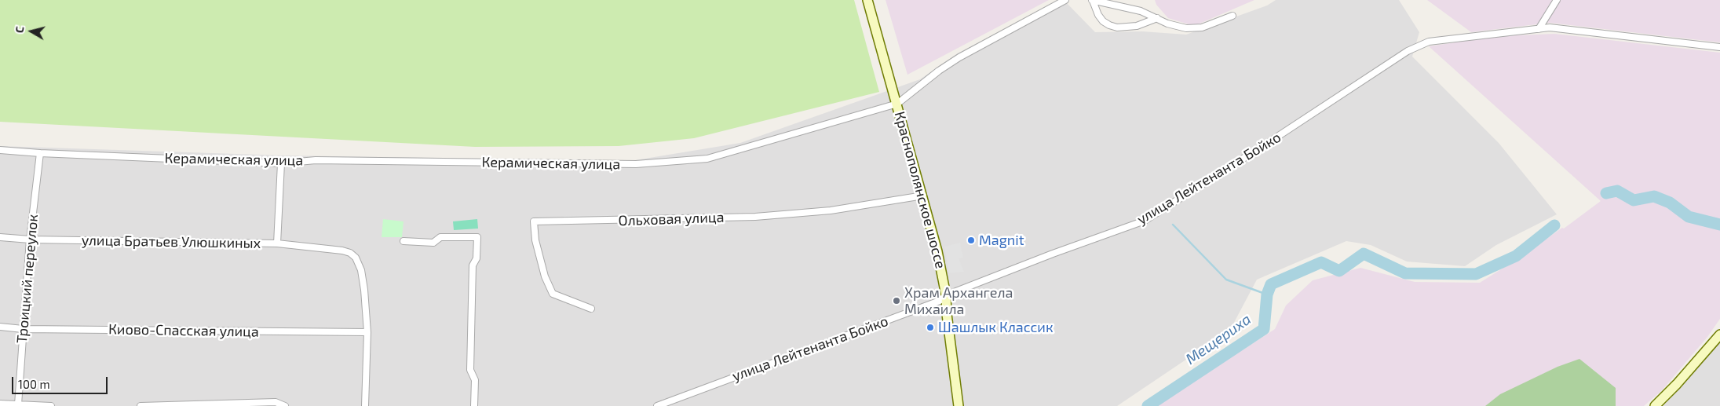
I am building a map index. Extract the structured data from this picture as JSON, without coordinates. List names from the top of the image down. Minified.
{"streets":{"main road":["Краснополянское шоссе"],"street":["Керамическая улица","улица Лейтенанта Бойко","Ольховая улица","улица Братьев Улюшкиных","Троицкий переулок","Киово-Спасская улица"]},"crossings":[["Керамическая улица","Краснополянское шоссе"],["Керамическая улица","Троицкий переулок"],["улица Лейтенанта Бойко","Краснополянское шоссе"],["Краснополянское шоссе","Ольховая улица"],["улица Братьев Улюшкиных","Троицкий переулок"],["улица Братьев Улюшкиных","Киово-Спасская улица"],["Троицкий переулок","Киово-Спасская улица"]],"water":["Мещериха"],"places":["Magnit","Храм Архангела Михаила","Шашлык Классик"],"scale_bar":"100 m","north":"left"}
